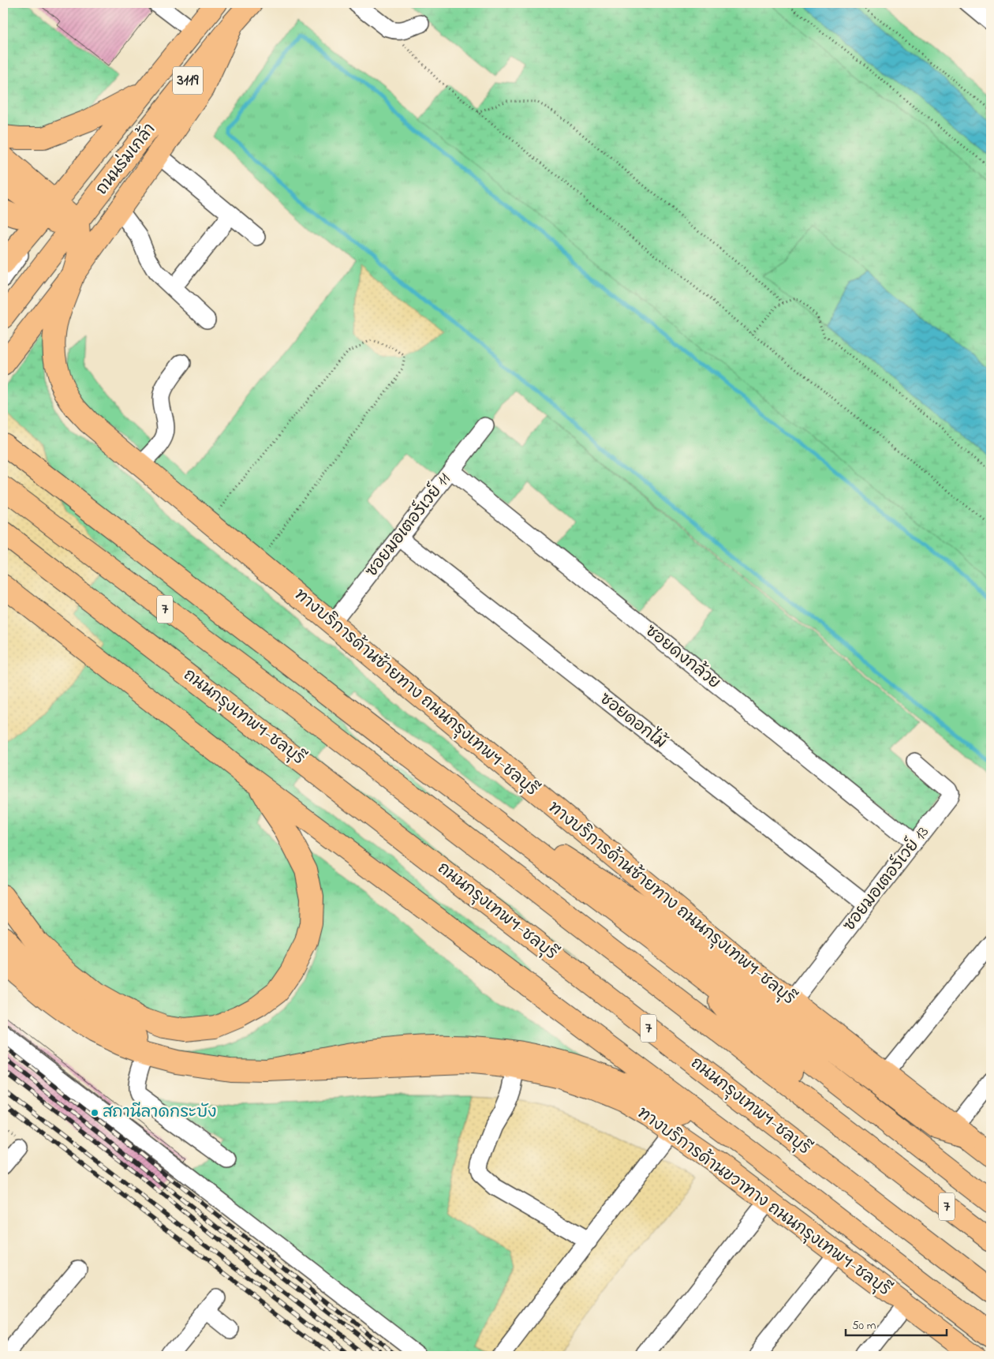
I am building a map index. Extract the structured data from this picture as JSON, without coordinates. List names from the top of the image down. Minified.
{"streets":{"main road":["3119","ถนนร่มเกล้า","7","ทางบริการด้านซ้ายทาง ถนนกรุงเทพฯ-ชลบุรี","ถนนกรุงเทพฯ-ชลบุรี","ทางบริการด้านขวาทาง ถนนกรุงเทพฯ-ชลบุรี"],"street":["ซอยมอเตอร์เวย์ 11","ซอยดงกล้วย","ซอยดอกไม้","ซอยมอเตอร์เวย์ 13"]},"crossings":[["ถนนร่มเกล้า","ทางบริการด้านซ้ายทาง ถนนกรุงเทพฯ-ชลบุรี"],["ซอยมอเตอร์เวย์ 11","ซอยดงกล้วย"],["ซอยมอเตอร์เวย์ 11","ทางบริการด้านซ้ายทาง ถนนกรุงเทพฯ-ชลบุรี"],["ซอยมอเตอร์เวย์ 11","ซอยดอกไม้"],["ซอยดงกล้วย","ซอยมอเตอร์เวย์ 13"],["ทางบริการด้านซ้ายทาง ถนนกรุงเทพฯ-ชลบุรี","ซอยมอเตอร์เวย์ 13"],["ซอยดอกไม้","ซอยมอเตอร์เวย์ 13"]],"places":["สถานีลาดกระบัง"],"scale_bar":"50 m"}
